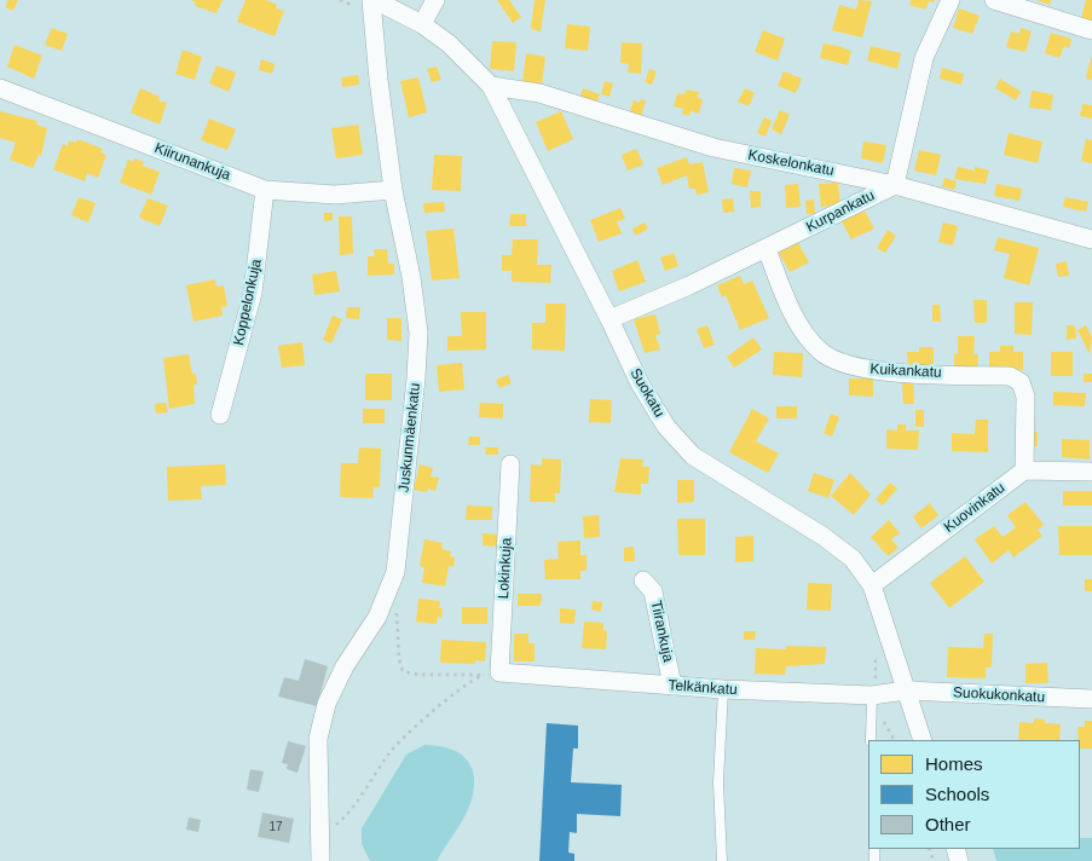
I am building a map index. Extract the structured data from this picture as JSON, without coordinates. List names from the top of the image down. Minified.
{"streets":{"street":["Kiirunankuja","Koskelonkatu","Kurpankatu","Koppelonkuja","Kuikankatu","Suokatu","Juskunmäenkatu","Kuovinkatu","Lokinkuja","Tiirankuja","Telkänkatu","Suokukonkatu"]},"crossings":[["Kiirunankuja","Koppelonkuja"],["Kiirunankuja","Juskunmäenkatu"],["Koskelonkatu","Kurpankatu"],["Koskelonkatu","Suokatu"],["Kurpankatu","Kuikankatu"],["Kurpankatu","Suokatu"],["Kuikankatu","Kuovinkatu"],["Suokatu","Juskunmäenkatu"],["Suokatu","Kuovinkatu"],["Suokatu","Telkänkatu"],["Suokatu","Suokukonkatu"],["Lokinkuja","Telkänkatu"],["Tiirankuja","Telkänkatu"],["Telkänkatu","Suokukonkatu"]],"house_numbers":["17"],"legend":["Homes","Schools","Other"]}
